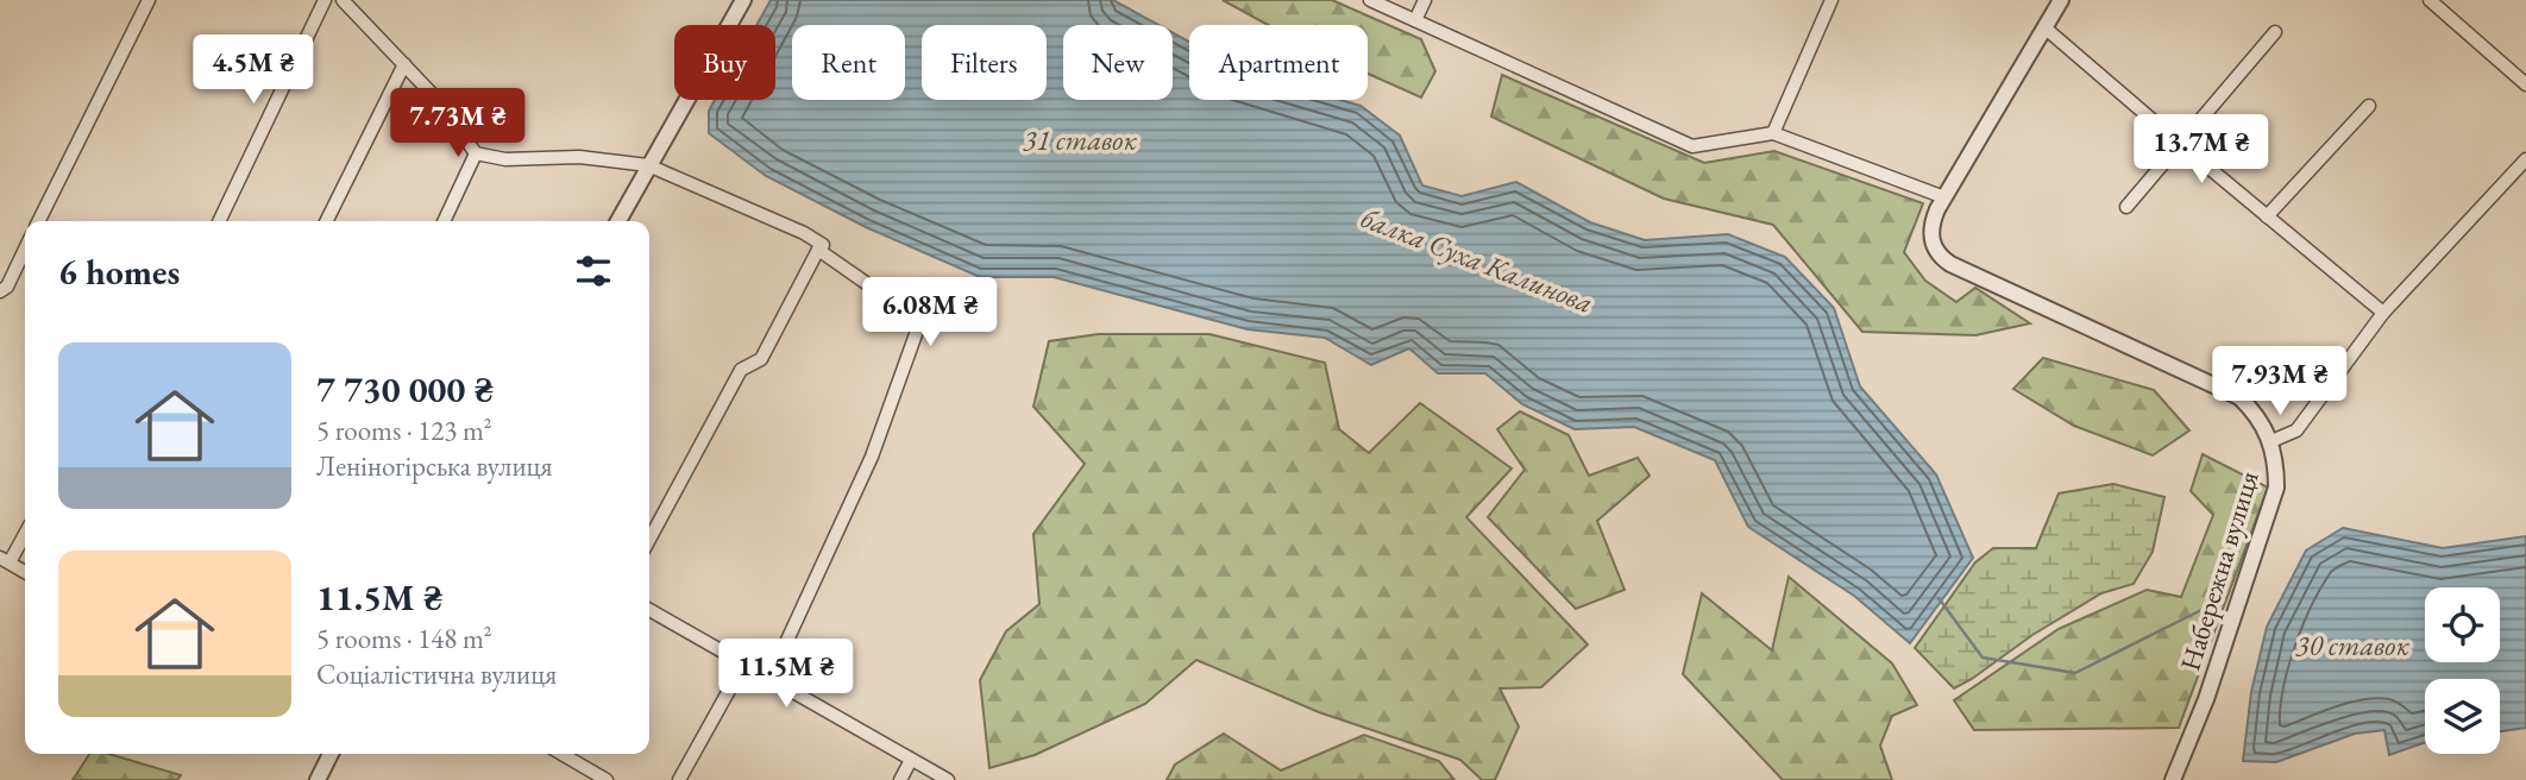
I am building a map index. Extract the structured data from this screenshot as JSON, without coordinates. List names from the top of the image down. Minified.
{"streets":{"street":["Набережна вулиця"]},"water":["31 ставок","балка Суха Калинова","30 ставок"],"page":{"chip":["Buy","Rent","Filters","New","Apartment"],"price":["4.5M ₴","7.73M ₴","13.7M ₴","6.08M ₴","7.93M ₴","11.5M ₴"],"heading":"6 homes","list":[{"name":"7 730 000 ₴","note":"5 rooms · 123 m² · Леніногірська вулиця"},{"name":"11.5M ₴","note":"5 rooms · 148 m² · Соціалістична вулиця"}]}}
